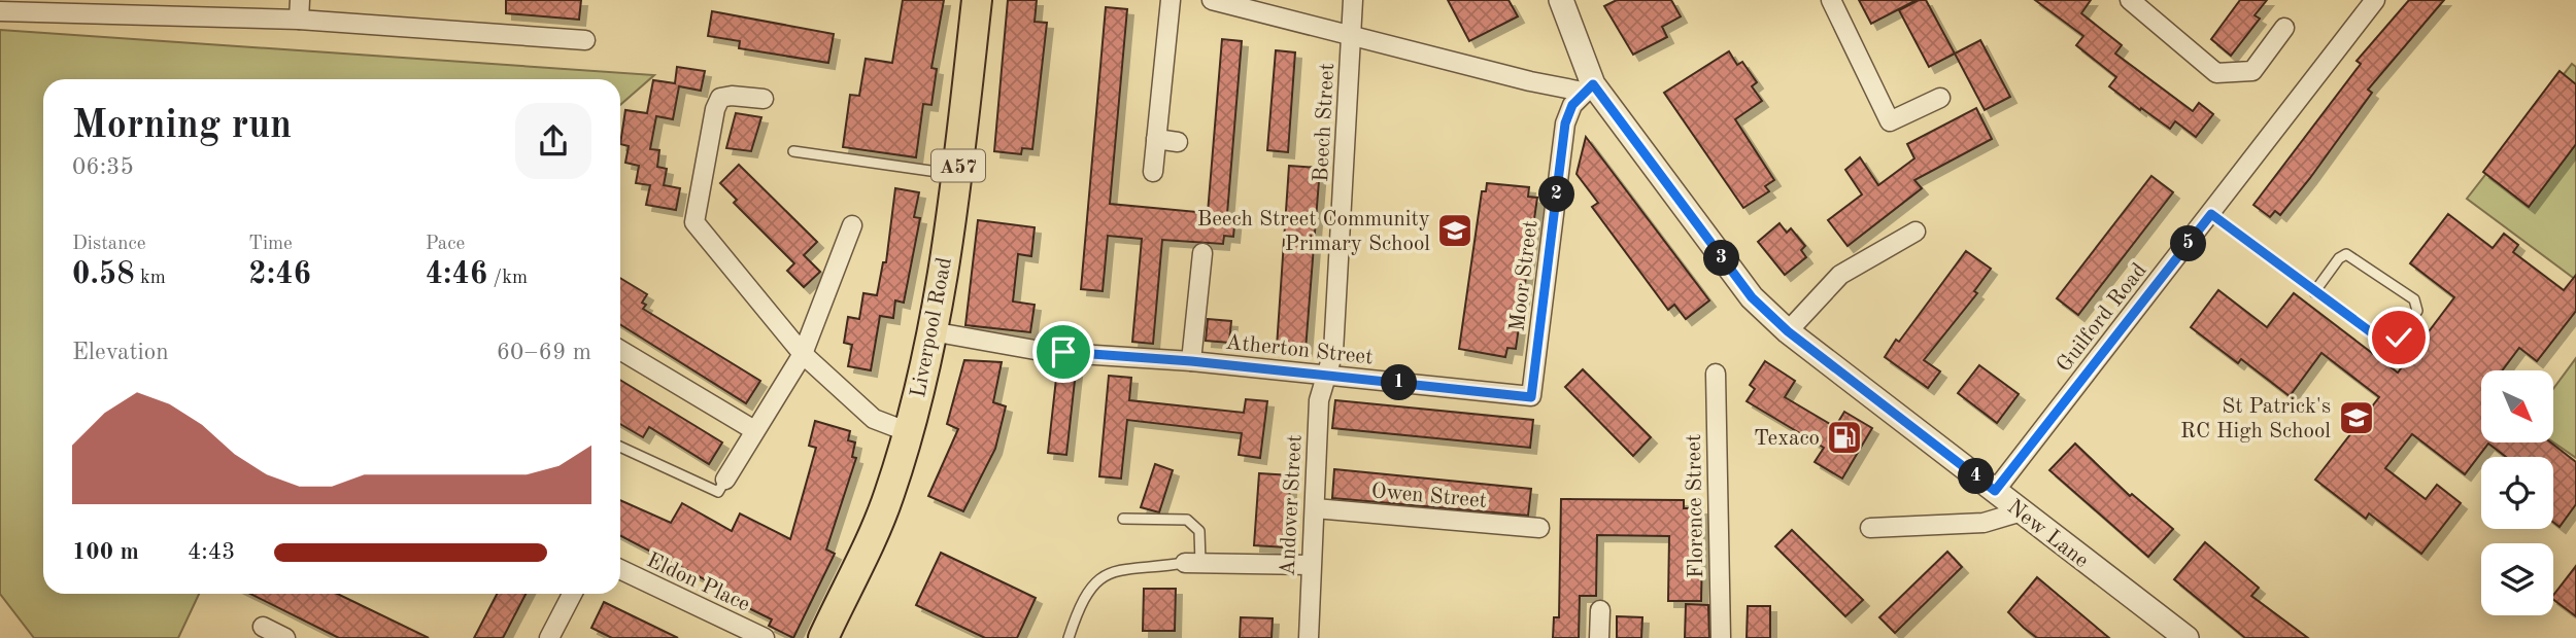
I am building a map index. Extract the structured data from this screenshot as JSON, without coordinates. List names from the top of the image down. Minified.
{"streets":{"main road":["A57","Liverpool Road"],"street":["Beech Street","Moor Street","Guilford Road","Atherton Street","Owen Street","Andover Street","Florence Street","New Lane","Eldon Place"]},"crossings":[["Beech Street","Atherton Street"],["Beech Street","Andover Street"],["Moor Street","Atherton Street"],["Moor Street","New Lane"],["Guilford Road","New Lane"],["Atherton Street","Andover Street"],["Owen Street","Andover Street"]],"places":{"school or university":["Beech Street Community Primary School","St Patrick's RC High School"],"fuel station":["Texaco"]},"north":"bottom right","page":{"heading":["Morning run","06:35"],"pins":["2","5","3","1","4"],"stats":[["Distance","0.58 km"],["Time","2:46"],["Pace","4:46 /km"]],"chart":["Elevation","60–69 m"],"list":[{"name":"100 m","note":"4:43"}]}}
